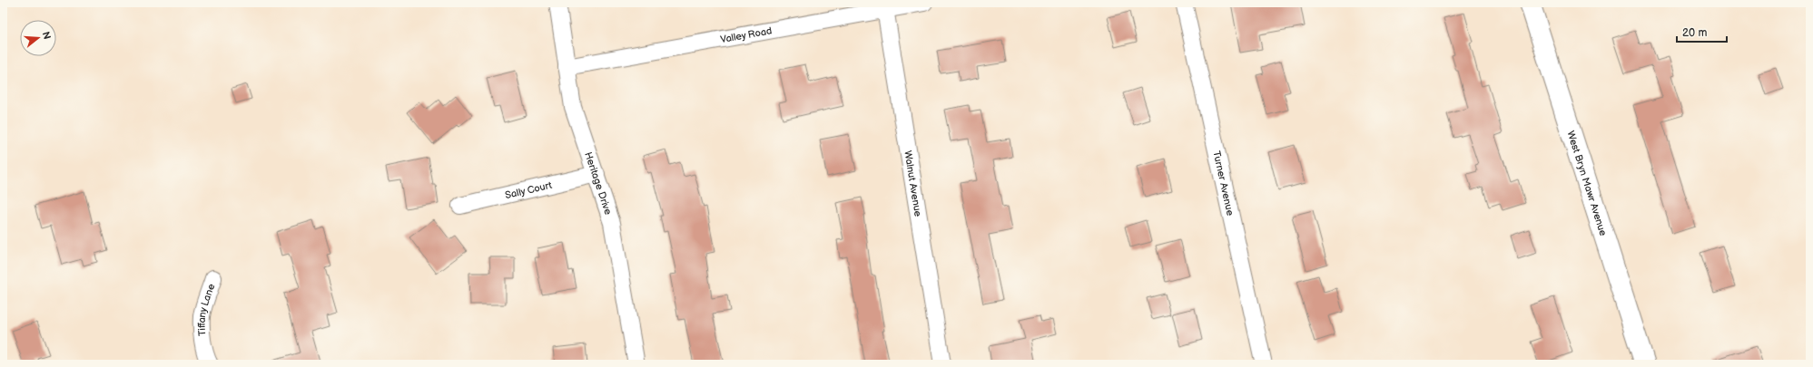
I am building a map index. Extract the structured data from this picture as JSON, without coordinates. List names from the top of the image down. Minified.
{"streets":{"street":["Valley Road","Heritage Drive","Turner Avenue","West Bryn Mawr Avenue","Walnut Avenue","Sally Court","Tiffany Lane"]},"crossings":[["Valley Road","Heritage Drive"],["Valley Road","Walnut Avenue"],["Heritage Drive","Sally Court"]],"scale_bar":"20 m","north":"right"}
